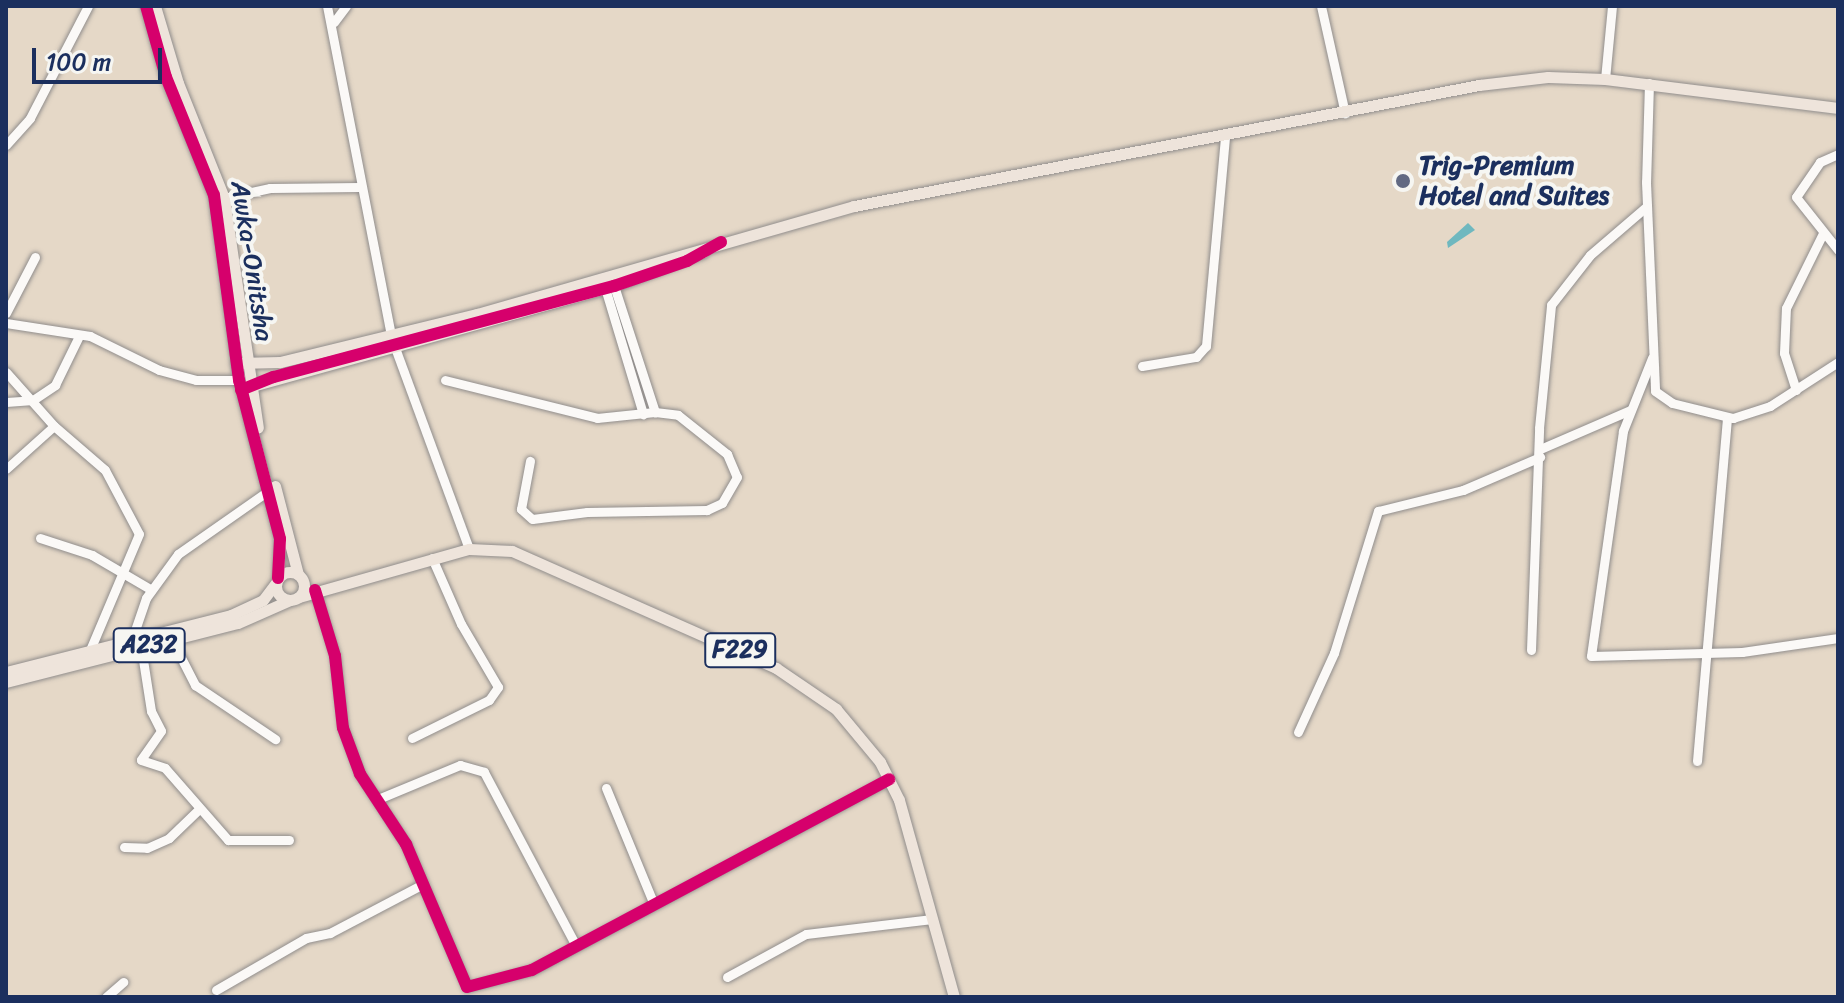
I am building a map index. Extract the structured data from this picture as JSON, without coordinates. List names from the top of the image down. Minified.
{"streets":{"main road":["Awka-Onitsha","A232","F229"]},"crossings":[["Awka-Onitsha","A232"],["Awka-Onitsha","F229"],["A232","F229"]],"places":["Trig-Premium Hotel and Suites"],"scale_bar":"100 m"}
